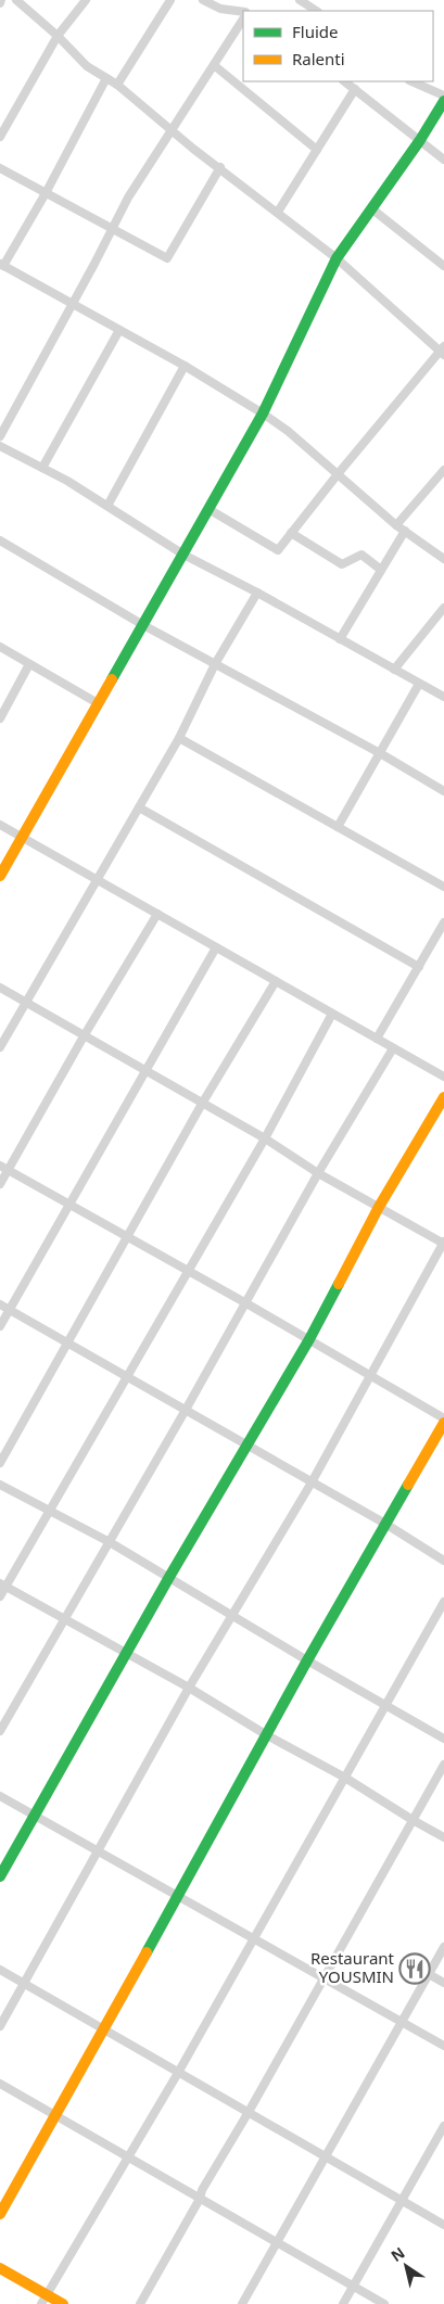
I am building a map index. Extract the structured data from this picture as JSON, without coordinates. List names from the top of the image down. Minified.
{"places":{"restaurant":["Restaurant YOUSMIN"]},"legend":["Fluide","Ralenti"],"north":"top left"}
